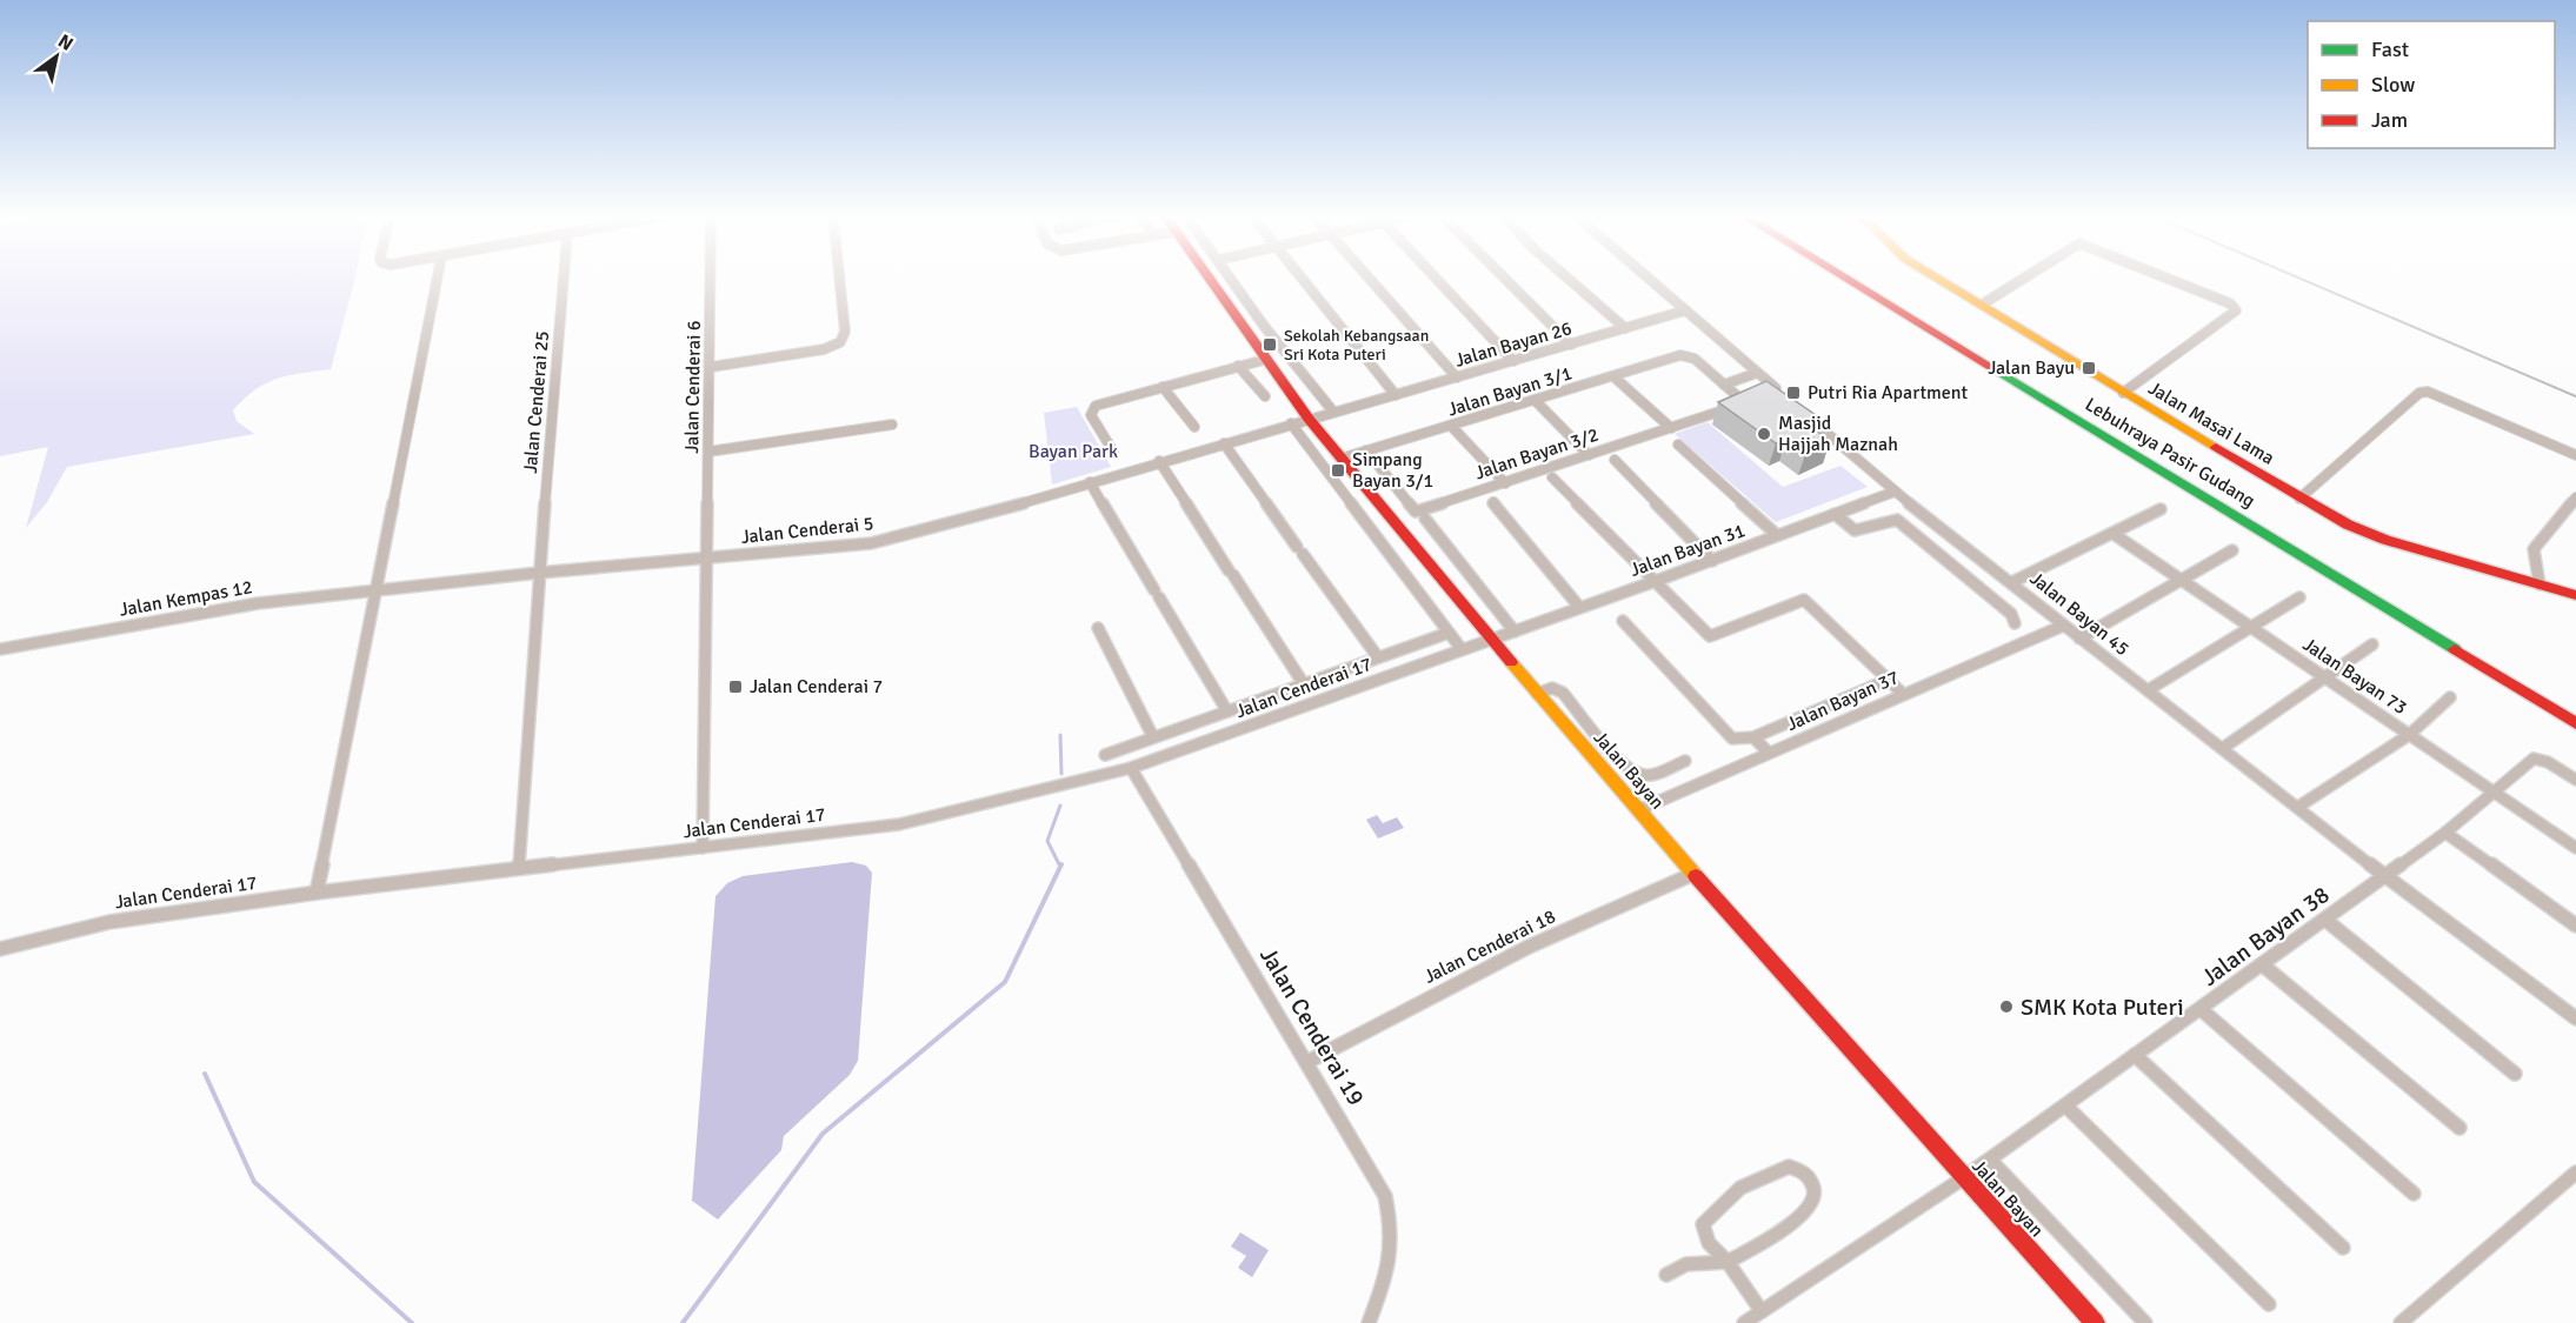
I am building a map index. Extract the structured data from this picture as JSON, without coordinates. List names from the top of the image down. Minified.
{"streets":{"main road":["Jalan Masai Lama","Lebuhraya Pasir Gudang","Jalan Bayan"],"street":["Jalan Bayan 26","Jalan Cenderai 6","Jalan Bayan 3/1","Jalan Cenderai 25","Jalan Bayan 3/2","Jalan Cenderai 5","Jalan Bayan 31","Jalan Kempas 12","Jalan Bayan 45","Jalan Bayan 73","Jalan Cenderai 17","Jalan Bayan 37","Jalan Bayan 38","Jalan Cenderai 18","Jalan Cenderai 19"]},"crossings":[["Jalan Bayan 26","Jalan Cenderai 5"],["Jalan Bayan 26","Jalan Bayan"],["Jalan Cenderai 6","Jalan Cenderai 5"],["Jalan Bayan 3/1","Jalan Bayan 3/2"],["Jalan Bayan 3/1","Jalan Bayan"],["Jalan Cenderai 25","Jalan Cenderai 5"],["Jalan Cenderai 25","Jalan Cenderai 17"],["Jalan Cenderai 5","Jalan Kempas 12"],["Jalan Cenderai 5","Jalan Bayan"],["Jalan Bayan 31","Jalan Bayan 45"],["Jalan Bayan 31","Jalan Cenderai 17"],["Jalan Bayan 31","Jalan Bayan"],["Jalan Bayan 45","Jalan Bayan 37"],["Jalan Bayan 45","Jalan Bayan 38"],["Jalan Bayan 73","Jalan Bayan 38"],["Jalan Cenderai 17","Jalan Bayan"],["Jalan Cenderai 17","Jalan Cenderai 19"],["Jalan Bayan 37","Jalan Bayan"],["Jalan Bayan","Jalan Bayan 38"],["Jalan Bayan","Jalan Cenderai 18"],["Jalan Cenderai 18","Jalan Cenderai 19"]],"parks":["Bayan Park"],"places":{"transit":["Sekolah Kebangsaan Sri Kota Puteri","Jalan Bayu","Putri Ria Apartment","Simpang Bayan 3/1","Jalan Cenderai 7"],"other":["Masjid Hajjah Maznah","SMK Kota Puteri"]},"legend":["Fast","Slow","Jam"],"north":"top right"}
